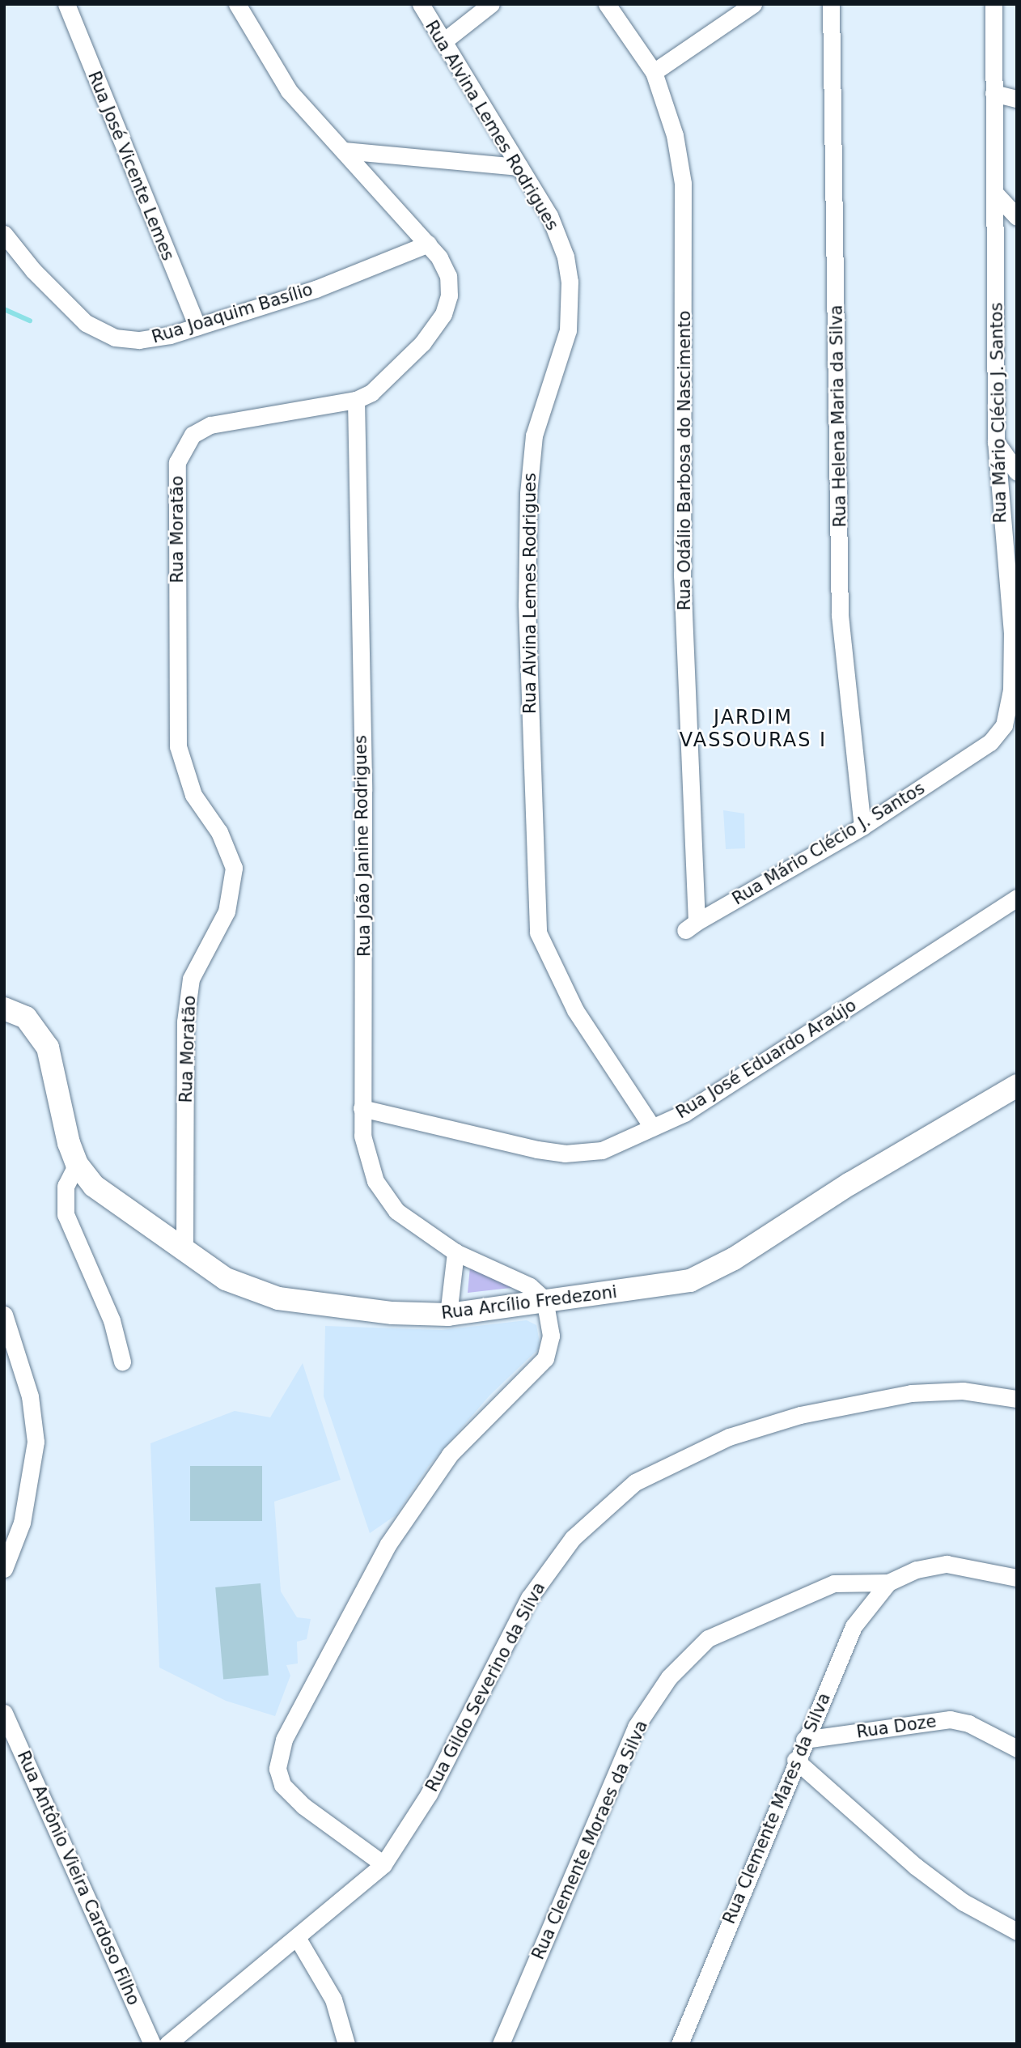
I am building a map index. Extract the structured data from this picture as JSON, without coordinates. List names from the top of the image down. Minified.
{"streets":{"street":["Rua Alvina Lemes Rodrigues","Rua José Vicente Lemes","Rua Joaquim Basílio","Rua Mário Clécio J. Santos","Rua Helena Maria da Silva","Rua Odálio Barbosa do Nascimento","Rua Moratão","Rua João Janine Rodrigues","Rua José Eduardo Araújo","Rua Arcílio Fredezoni","Rua Gildo Severino da Silva","Rua Doze","Rua Clemente Mares da Silva","Rua Clemente Moraes da Silva","Rua Antônio Vieira Cardoso Filho"]},"crossings":[["Rua Alvina Lemes Rodrigues","Rua José Eduardo Araújo"],["Rua José Vicente Lemes","Rua Joaquim Basílio"],["Rua Joaquim Basílio","Rua Moratão"],["Rua Mário Clécio J. Santos","Rua Helena Maria da Silva"],["Rua Mário Clécio J. Santos","Rua Odálio Barbosa do Nascimento"],["Rua Moratão","Rua João Janine Rodrigues"],["Rua Moratão","Rua Arcílio Fredezoni"],["Rua João Janine Rodrigues","Rua José Eduardo Araújo"],["Rua João Janine Rodrigues","Rua Arcílio Fredezoni"],["Rua Doze","Rua Clemente Mares da Silva"],["Rua Clemente Mares da Silva","Rua Clemente Moraes da Silva"]],"districts":["JARDIM VASSOURAS I"]}
